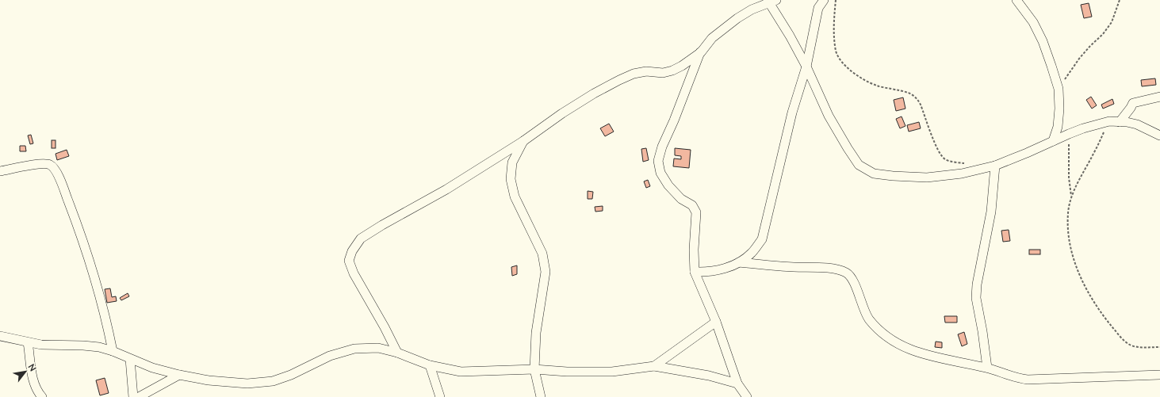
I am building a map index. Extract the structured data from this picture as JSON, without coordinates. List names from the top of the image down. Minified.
{"north":"top right"}
